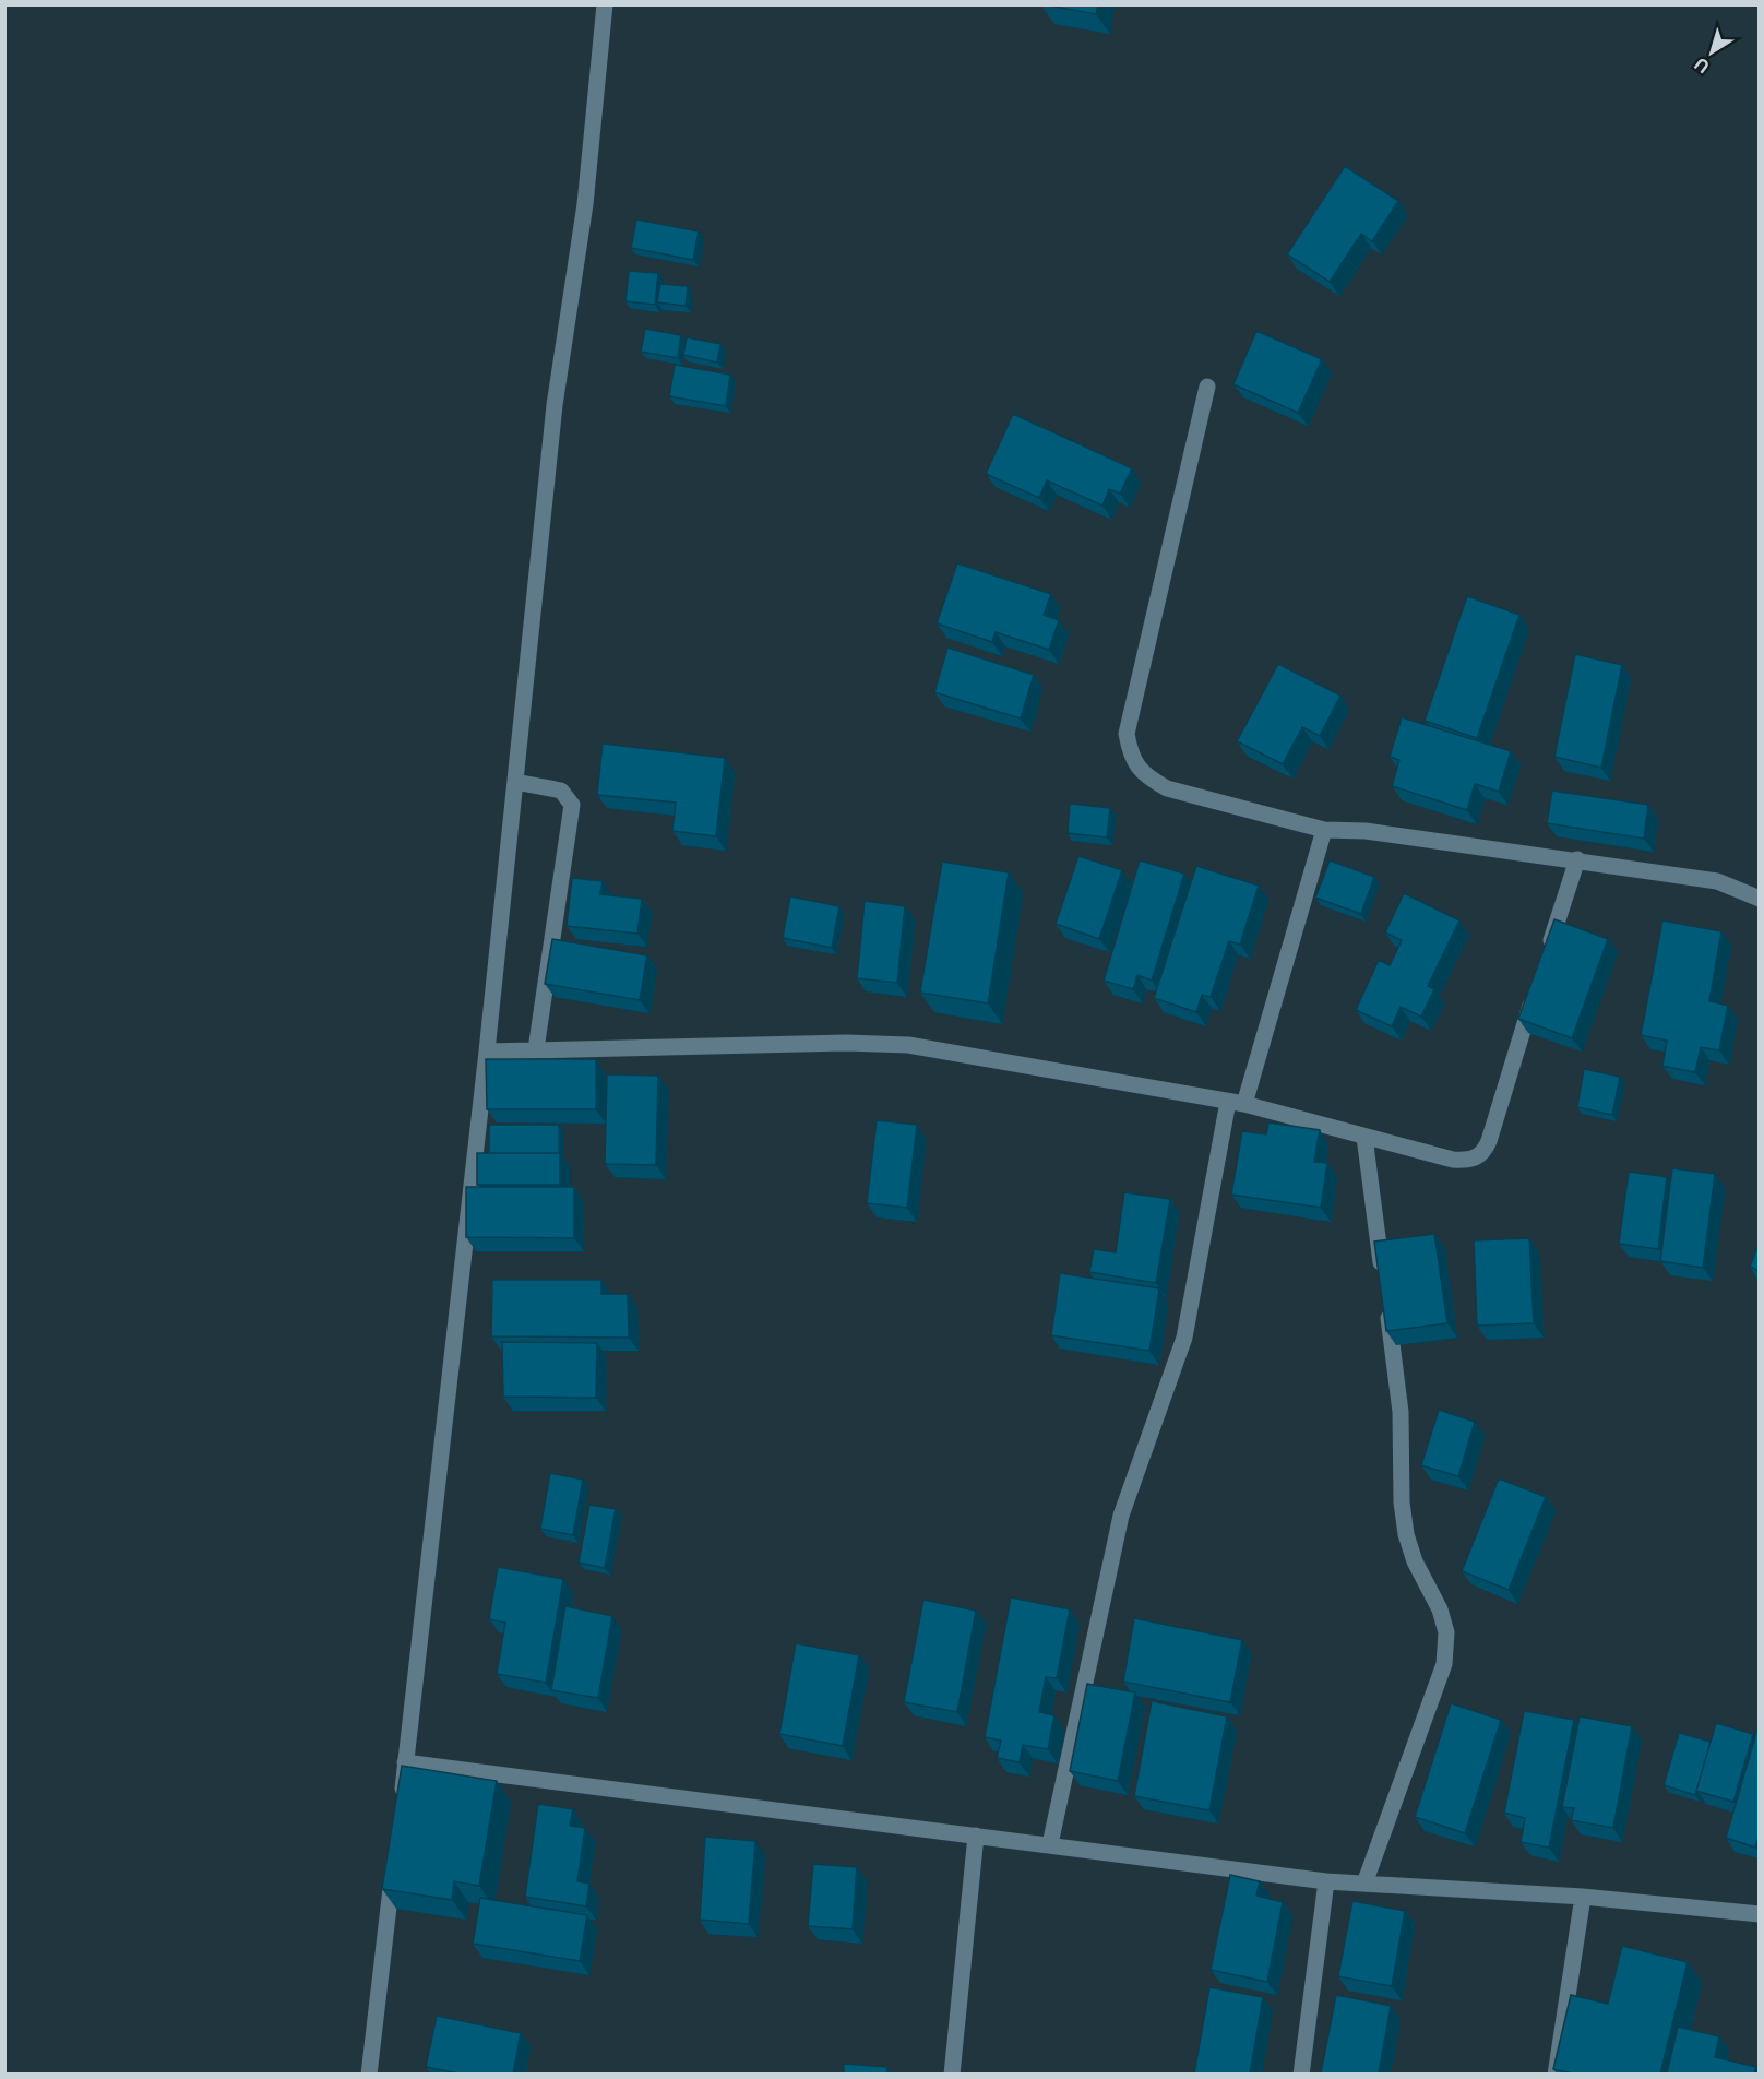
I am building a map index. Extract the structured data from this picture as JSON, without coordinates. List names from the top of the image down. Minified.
{"north":"bottom left"}
